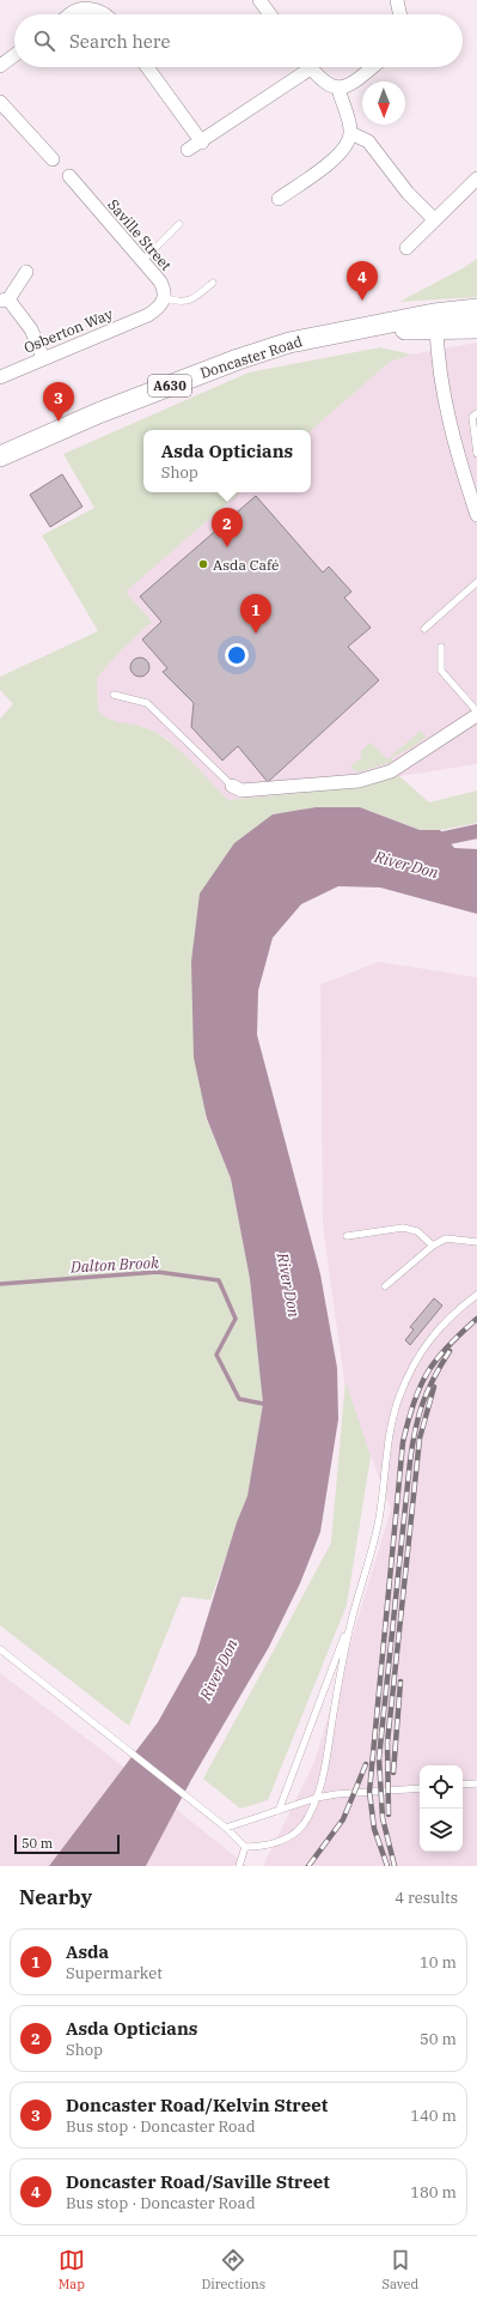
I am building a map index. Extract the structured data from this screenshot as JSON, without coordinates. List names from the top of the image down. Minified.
{"streets":{"main road":["Doncaster Road","A630"],"street":["Saville Street","Osberton Way"]},"crossings":[["Saville Street","Osberton Way"]],"water":["River Don","Dalton Brook"],"places":["Asda Café"],"scale_bar":"50 m","north":"bottom","page":{"search":"Search here","pins":["4","3","2","1"],"popup":["Asda Opticians","Shop"],"scale":"50 m","heading":["Nearby","4 results"],"list":[{"mark":"1","name":"Asda","note":"Supermarket","value":"10 m"},{"mark":"2","name":"Asda Opticians","note":"Shop","value":"50 m"},{"mark":"3","name":"Doncaster Road/Kelvin Street","note":"Bus stop · Doncaster Road","value":"140 m"},{"mark":"4","name":"Doncaster Road/Saville Street","note":"Bus stop · Doncaster Road","value":"180 m"}],"nav":["Map","Directions","Saved"]}}
